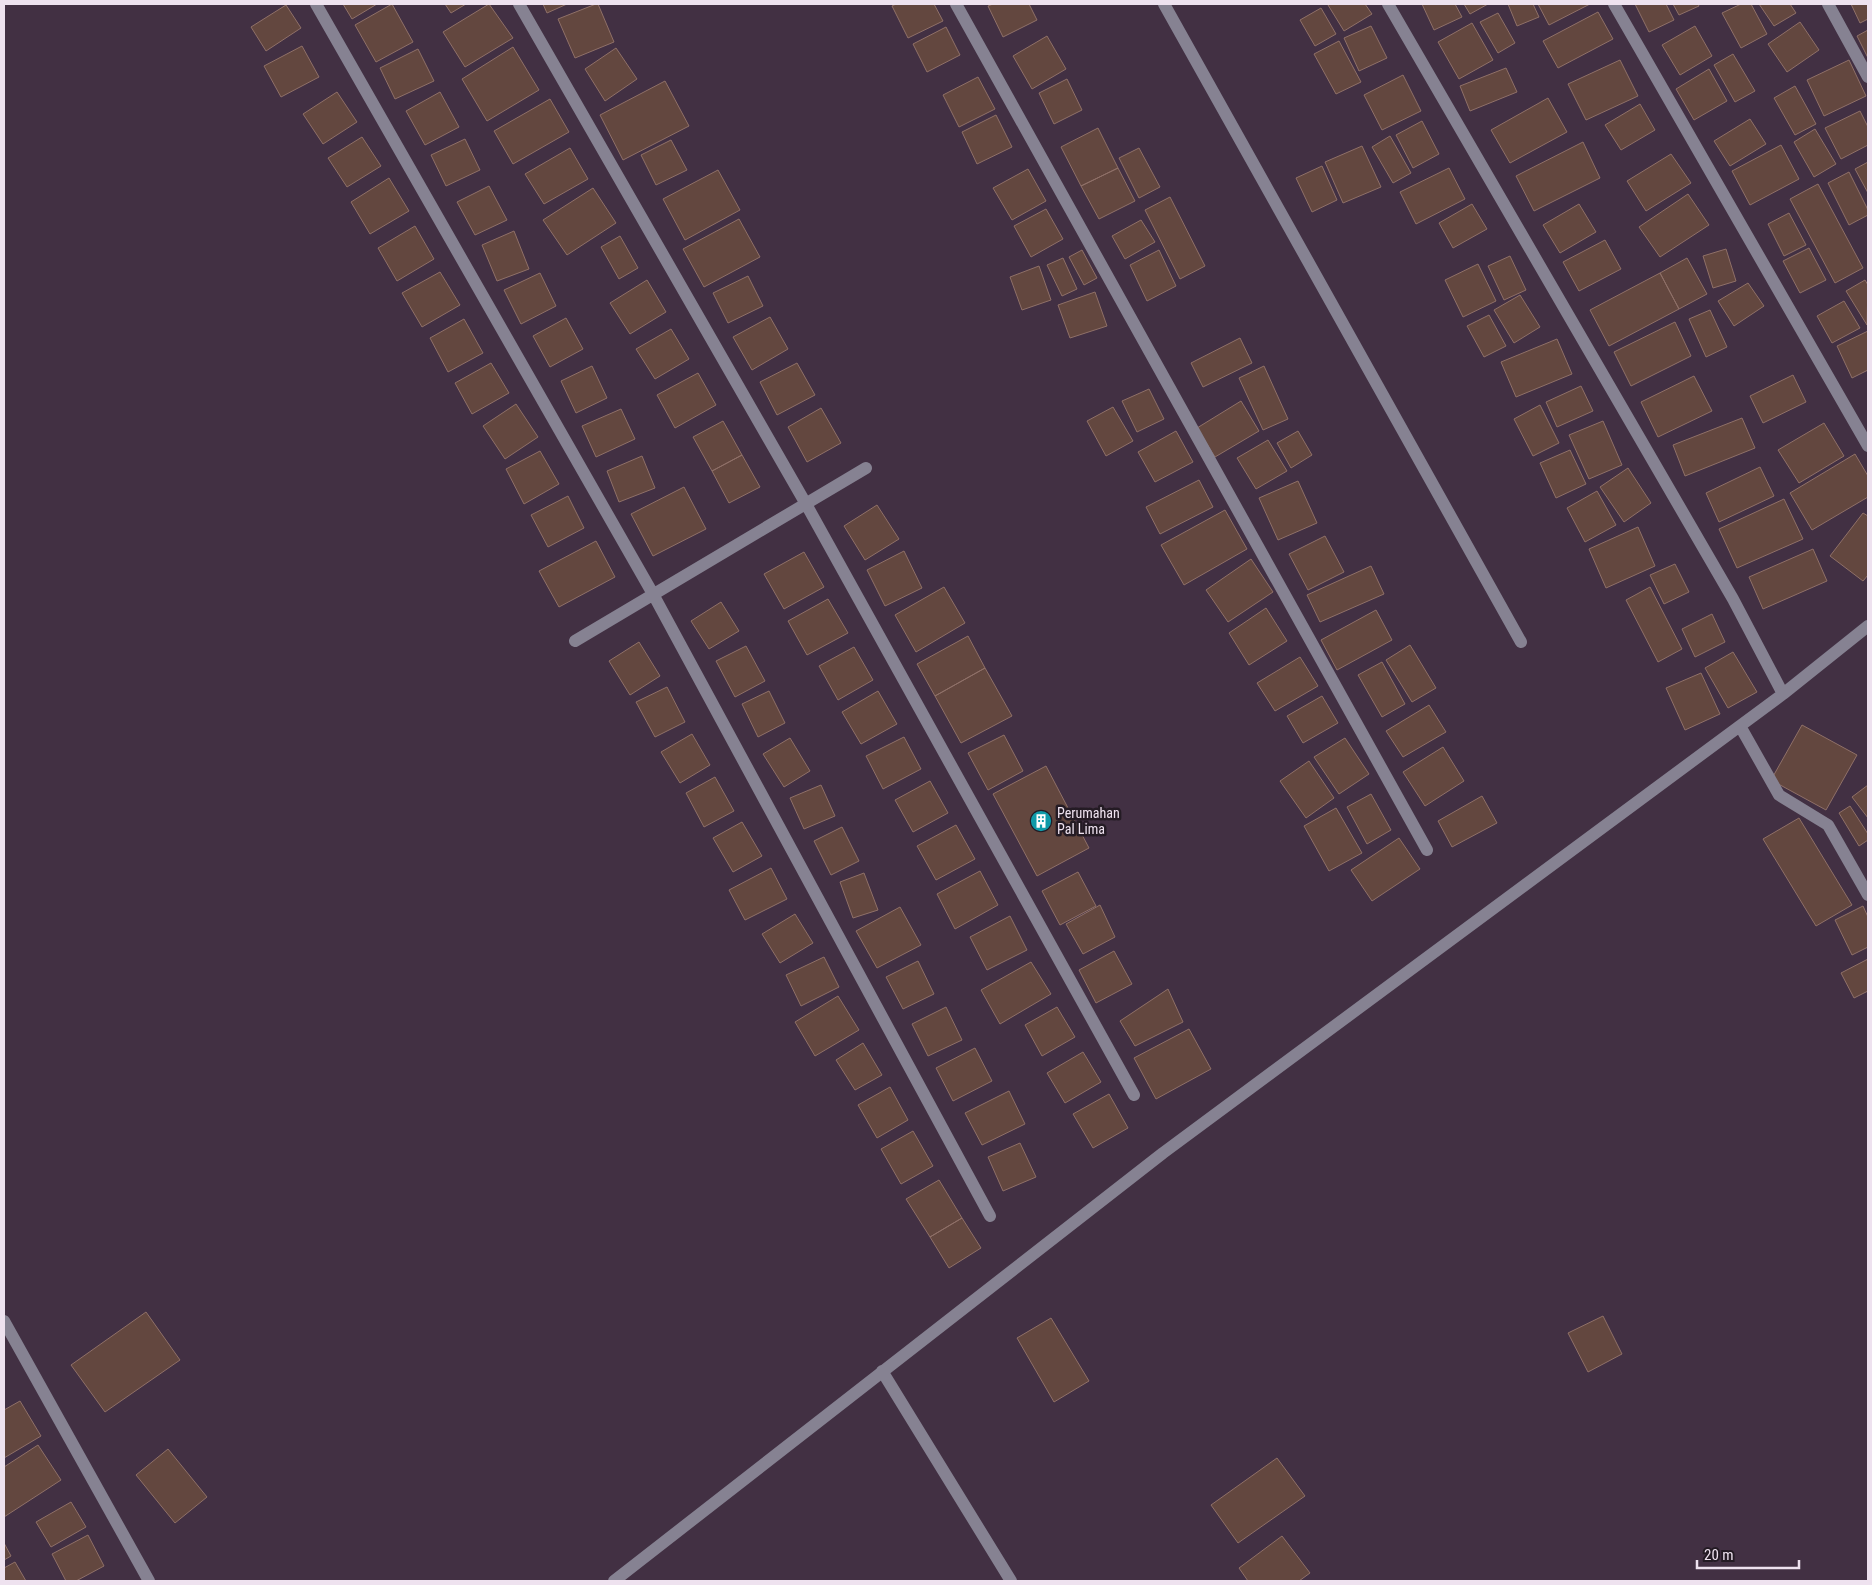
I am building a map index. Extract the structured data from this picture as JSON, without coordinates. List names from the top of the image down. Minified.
{"places":{"building":["Perumahan Pal Lima"]},"scale_bar":"20 m"}
